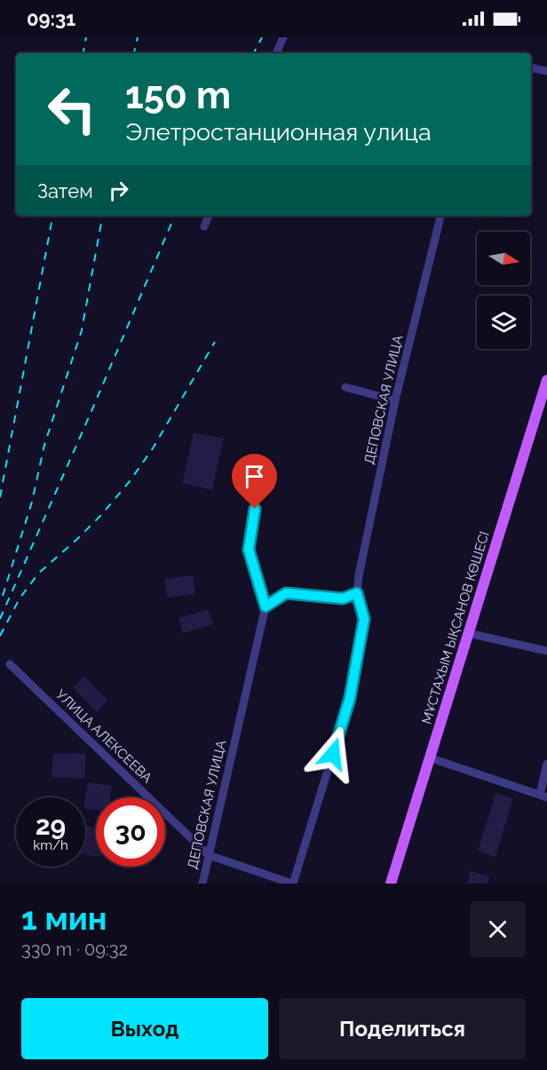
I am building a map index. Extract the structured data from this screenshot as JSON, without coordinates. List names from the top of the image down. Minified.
{"streets":{"main road":["МҰСТАХЫМ ЫҚСАНОВ КӨШЕСІ"],"street":["ДЕПОВСКАЯ УЛИЦА","УЛИЦА АЛЕКСЕЕВА"]},"crossings":[["ДЕПОВСКАЯ УЛИЦА","УЛИЦА АЛЕКСЕЕВА"]],"north":"right","page":{"status":"09:31","turn":["150 m","Элетростанционная улица"],"then":"Затем","speed":"29 km/h","limit":"30","heading":["1 мин","330 m · 09:32"],"buttons":["Выход","Поделиться"]}}
